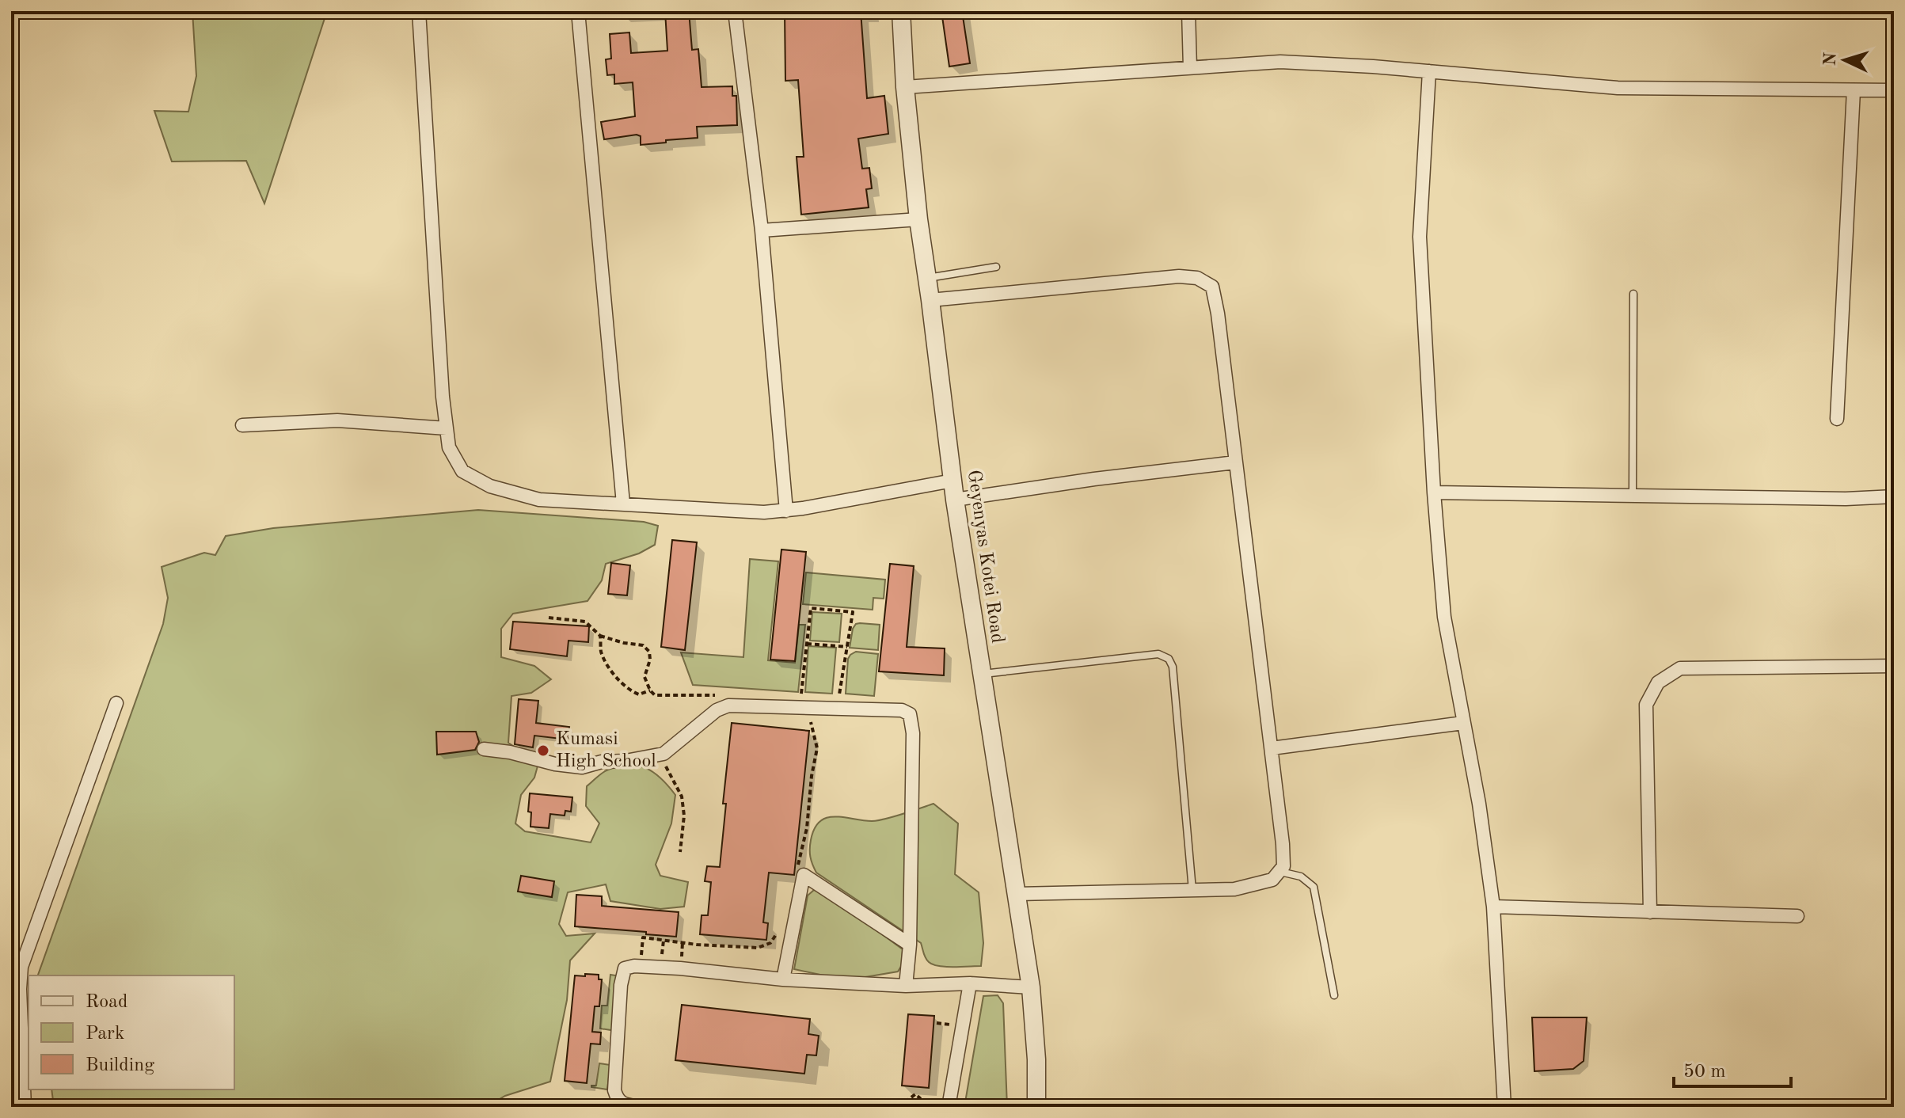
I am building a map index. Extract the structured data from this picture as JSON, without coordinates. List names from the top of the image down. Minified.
{"streets":{"street":["Geyenyas Kotei Road"]},"places":["Kumasi High School"],"legend":["Road","Park","Building"],"scale_bar":"50 m","north":"left"}
